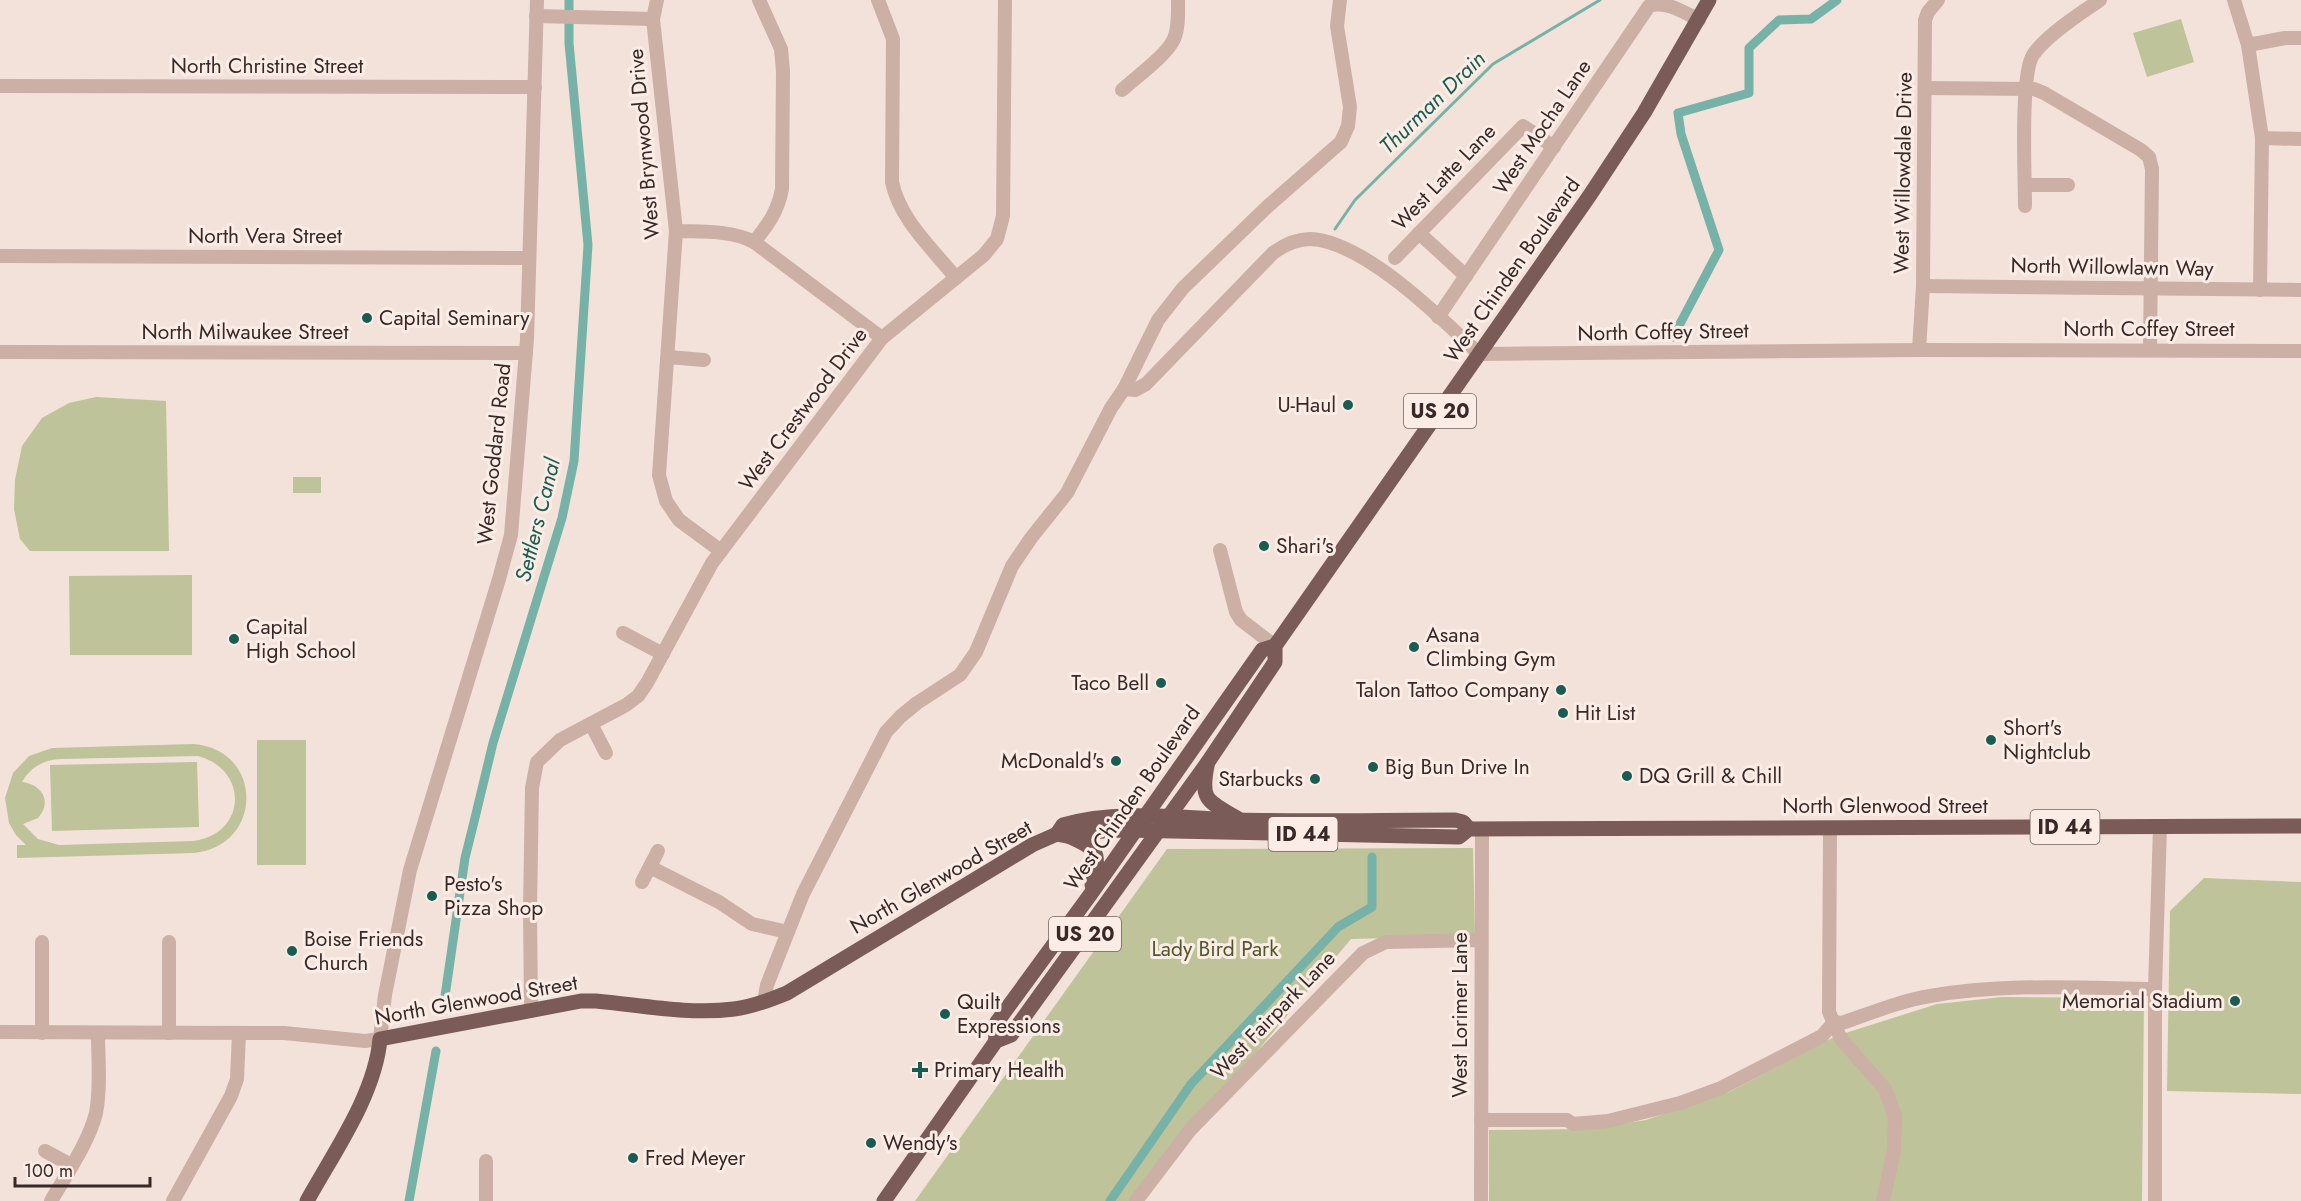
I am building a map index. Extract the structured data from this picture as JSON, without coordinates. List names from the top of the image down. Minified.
{"streets":{"main road":["West Chinden Boulevard","US 20","North Glenwood Street","ID 44"],"street":["North Christine Street","West Mocha Lane","West Brynwood Drive","West Willowdale Drive","West Latte Lane","North Vera Street","North Willowlawn Way","North Coffey Street","North Milwaukee Street","West Crestwood Drive","West Goddard Road","West Fairpark Lane","West Lorimer Lane"]},"crossings":[["North Christine Street","West Goddard Road"],["West Mocha Lane","West Latte Lane"],["West Mocha Lane","West Chinden Boulevard"],["West Brynwood Drive","West Crestwood Drive"],["West Willowdale Drive","North Willowlawn Way"],["West Willowdale Drive","North Coffey Street"],["North Vera Street","West Goddard Road"],["West Chinden Boulevard","North Coffey Street"],["West Chinden Boulevard","North Glenwood Street"],["North Milwaukee Street","West Goddard Road"],["West Crestwood Drive","North Glenwood Street"],["West Goddard Road","North Glenwood Street"],["North Glenwood Street","West Lorimer Lane"],["West Fairpark Lane","West Lorimer Lane"]],"water":["Thurman Drain","Settlers Canal"],"parks":["Lady Bird Park"],"places":{"other":["Capital Seminary","U-Haul","Shari's","Capital High School","Asana Climbing Gym","Taco Bell","Talon Tattoo Company","Hit List","Short's Nightclub","McDonald's","Big Bun Drive In","DQ Grill & Chill","Starbucks","Pesto's Pizza Shop","Boise Friends Church","Memorial Stadium","Quilt Expressions","Wendy's","Fred Meyer"],"health":["Primary Health"]},"scale_bar":"100 m"}
